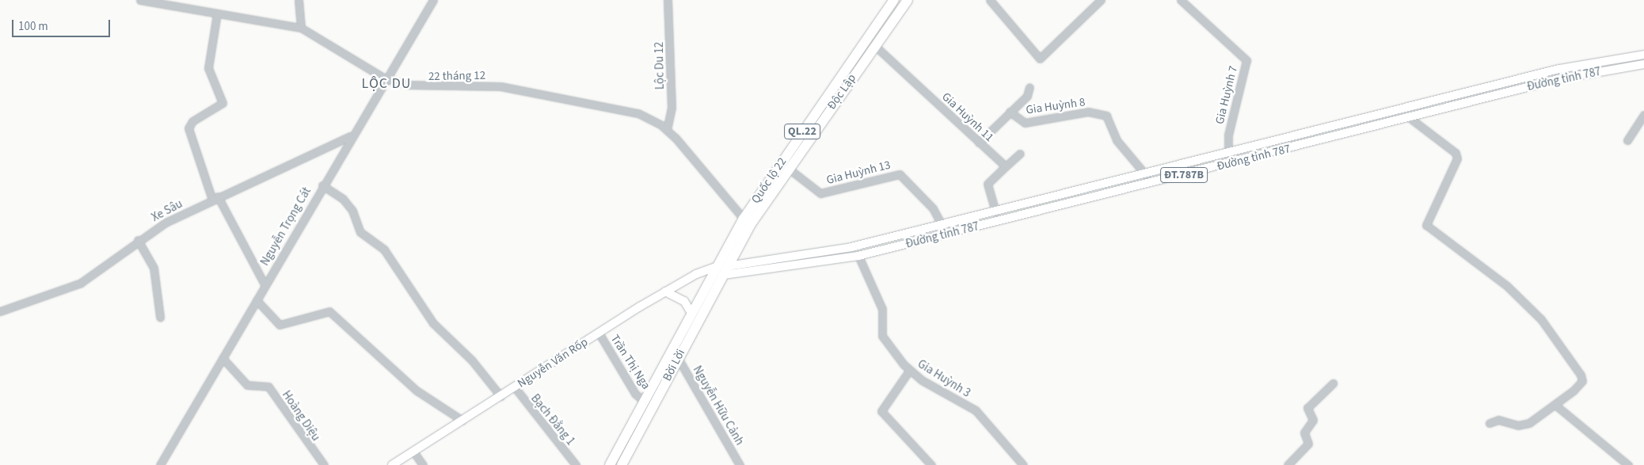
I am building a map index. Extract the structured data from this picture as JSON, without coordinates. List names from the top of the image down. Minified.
{"streets":{"highway":["Độc Lập","QL.22","Quốc lộ 22","Bời Lời"],"main road":["Đường tỉnh 787","ĐT.787B","Nguyễn Văn Rốp"],"street":["Lộc Du 12","22 tháng 12","Gia Huỳnh 7","Gia Huỳnh 8","Gia Huỳnh 11","Gia Huỳnh 13","Xe Sâu","Nguyễn Trọng Cát","Trần Thị Nga","Gia Huỳnh 3","Nguyễn Hữu Cảnh","Hoàng Diệu","Bạch Đằng 1"]},"crossings":[["Lộc Du 12","22 tháng 12"],["22 tháng 12","Độc Lập"],["22 tháng 12","Quốc lộ 22"],["22 tháng 12","Nguyễn Trọng Cát"],["Đường tỉnh 787","Gia Huỳnh 7"],["Đường tỉnh 787","Gia Huỳnh 8"],["Đường tỉnh 787","Gia Huỳnh 13"],["Đường tỉnh 787","Quốc lộ 22"],["Đường tỉnh 787","Nguyễn Văn Rốp"],["Đường tỉnh 787","Bời Lời"],["Đường tỉnh 787","Gia Huỳnh 3"],["Độc Lập","Gia Huỳnh 11"],["Độc Lập","Gia Huỳnh 13"],["Độc Lập","Quốc lộ 22"],["Gia Huỳnh 8","Gia Huỳnh 11"],["Quốc lộ 22","Nguyễn Văn Rốp"],["Quốc lộ 22","Bời Lời"],["Xe Sâu","Nguyễn Trọng Cát"],["Nguyễn Trọng Cát","Hoàng Diệu"],["Trần Thị Nga","Nguyễn Văn Rốp"],["Trần Thị Nga","Bời Lời"],["Nguyễn Văn Rốp","Bời Lời"],["Nguyễn Văn Rốp","Bạch Đằng 1"],["Bời Lời","Nguyễn Hữu Cảnh"]],"districts":["LỘC DU"],"scale_bar":"100 m"}
